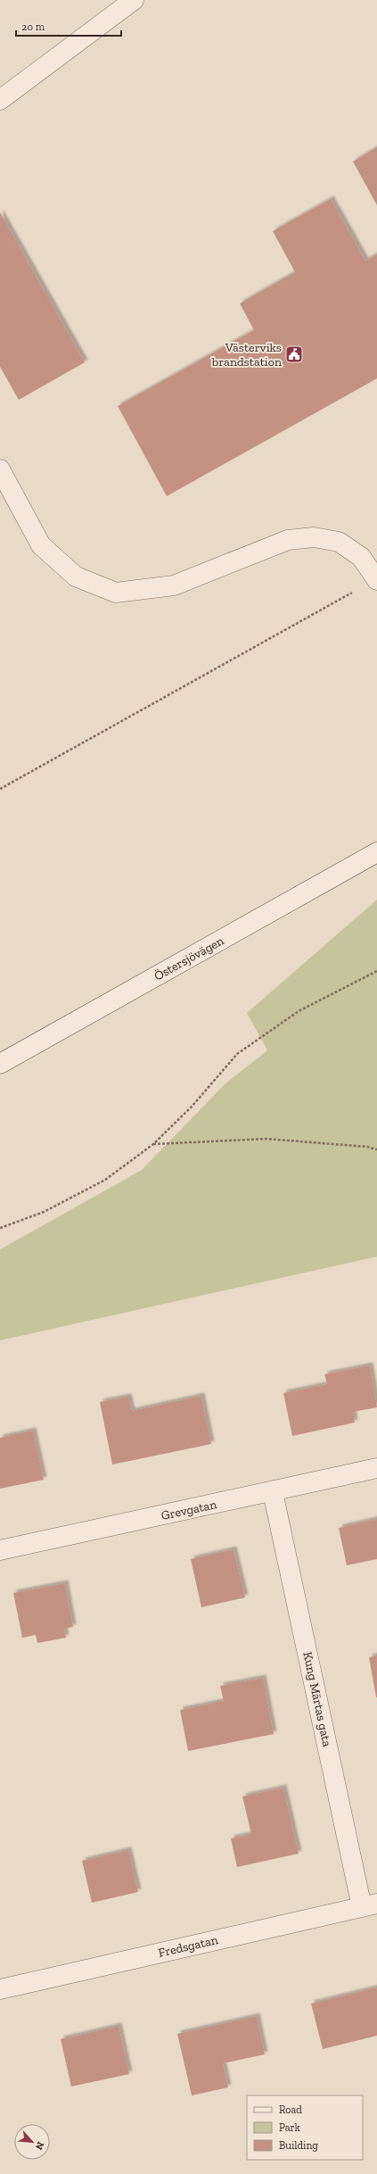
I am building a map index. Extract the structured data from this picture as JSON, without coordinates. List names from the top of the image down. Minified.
{"streets":{"street":["Östersjövägen","Grevgatan","Kung Märtas gata","Fredsgatan"]},"crossings":[["Grevgatan","Kung Märtas gata"],["Kung Märtas gata","Fredsgatan"]],"places":{"public building":["Västerviks brandstation"]},"legend":["Road","Park","Building"],"scale_bar":"20 m","north":"bottom right"}
